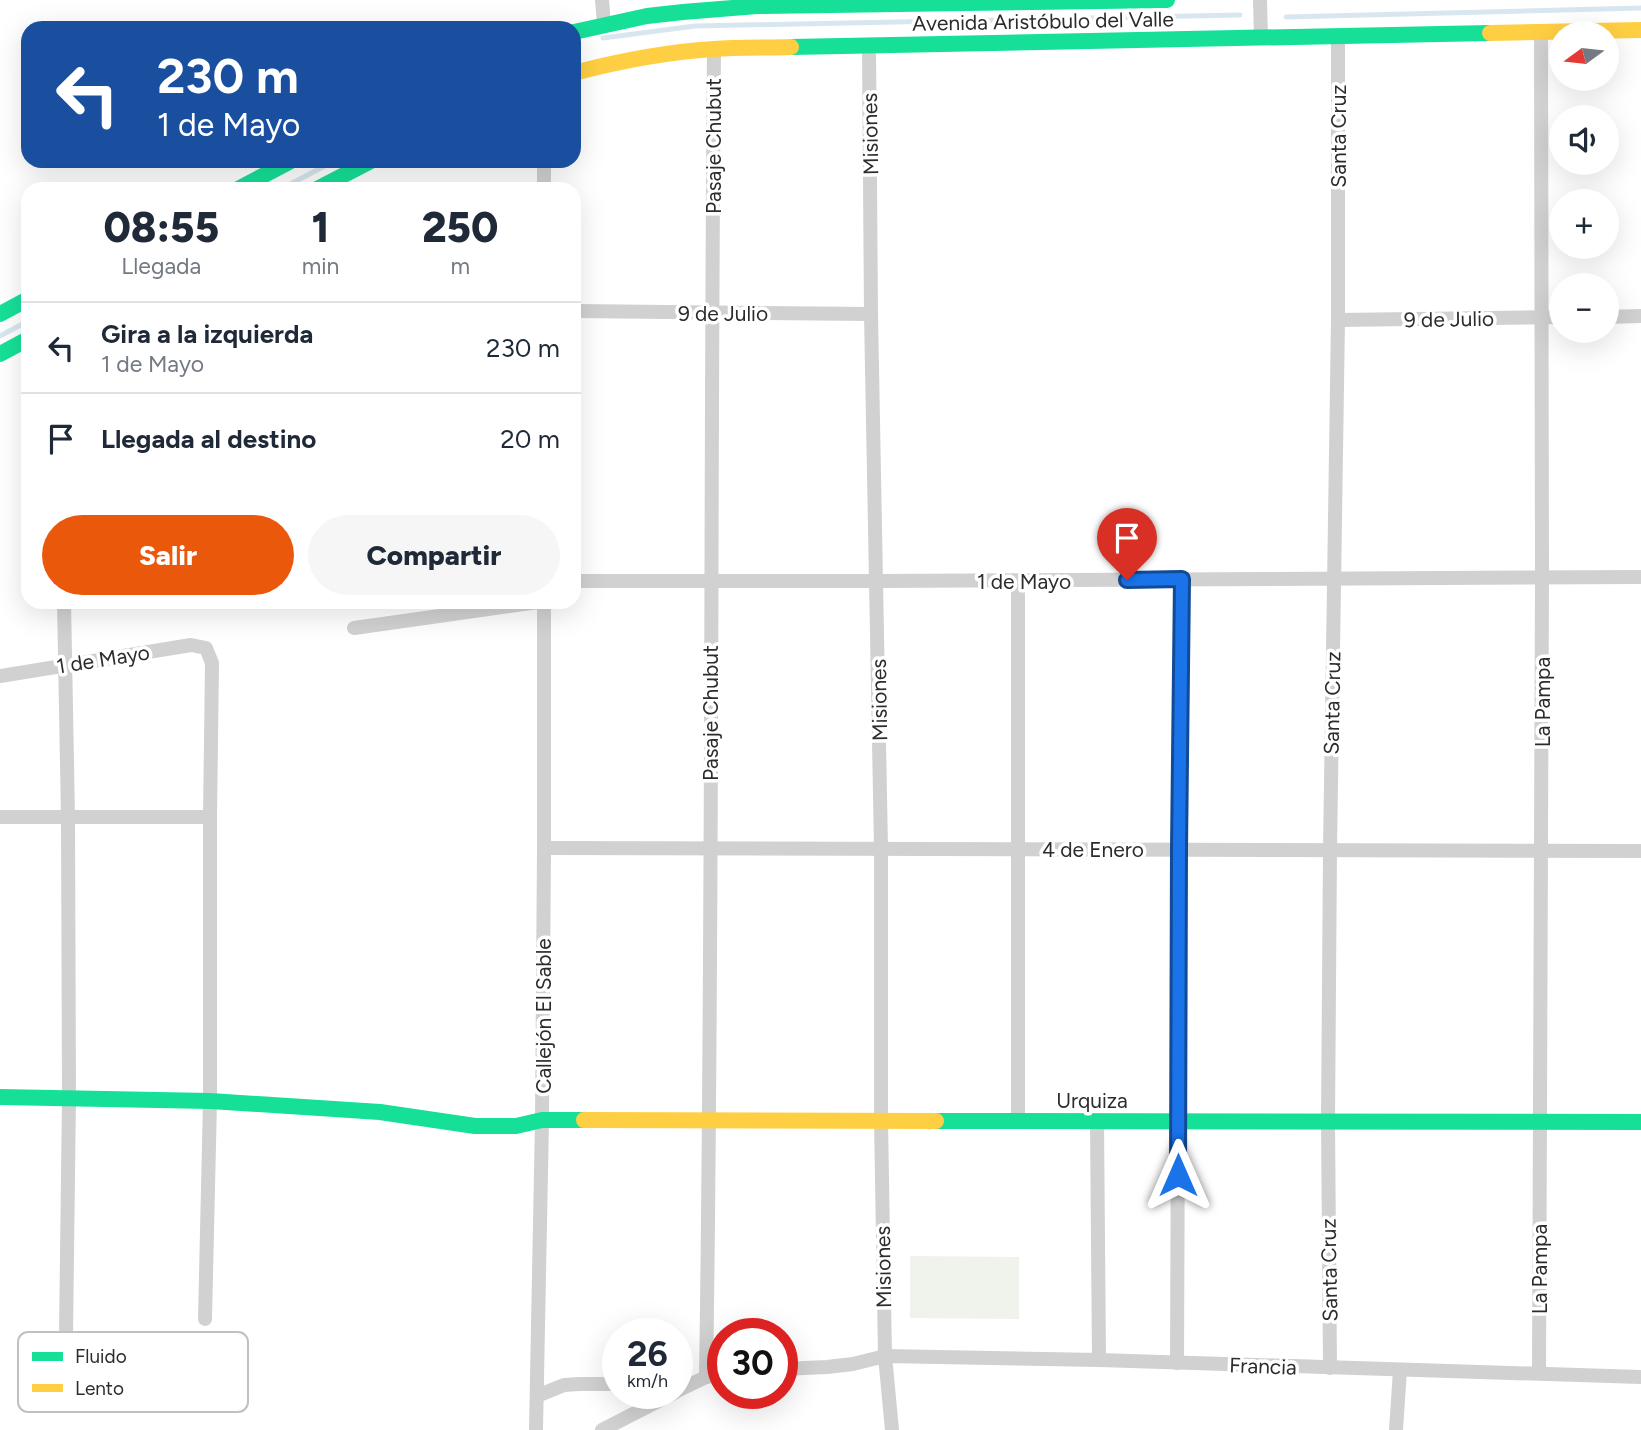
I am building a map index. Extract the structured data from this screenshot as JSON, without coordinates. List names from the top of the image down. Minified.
{"streets":{"main road":["Avenida Aristóbulo del Valle","Urquiza"],"street":["Misiones","Santa Cruz","Pasaje Chubut","9 de Julio","1 de Mayo","La Pampa","4 de Enero","Callejón El Sable","Francia"]},"crossings":[["Avenida Aristóbulo del Valle","Misiones"],["Avenida Aristóbulo del Valle","Santa Cruz"],["Avenida Aristóbulo del Valle","Pasaje Chubut"],["Avenida Aristóbulo del Valle","La Pampa"],["Misiones","9 de Julio"],["Misiones","1 de Mayo"],["Misiones","4 de Enero"],["Misiones","Urquiza"],["Misiones","Francia"],["Santa Cruz","9 de Julio"],["Santa Cruz","1 de Mayo"],["Santa Cruz","4 de Enero"],["Santa Cruz","Urquiza"],["Santa Cruz","Francia"],["Pasaje Chubut","9 de Julio"],["Pasaje Chubut","1 de Mayo"],["Pasaje Chubut","4 de Enero"],["Pasaje Chubut","Urquiza"],["9 de Julio","La Pampa"],["1 de Mayo","La Pampa"],["La Pampa","4 de Enero"],["La Pampa","Urquiza"],["La Pampa","Francia"],["4 de Enero","Callejón El Sable"],["Callejón El Sable","Urquiza"]],"legend":["Fluido","Lento"],"north":"left","page":{"map_buttons":["+","−"],"turn":["230 m","1 de Mayo"],"eta":["08:55","Llegada","1","min","250","m"],"list":[{"name":"Gira a la izquierda","note":"1 de Mayo","value":"230 m"},{"name":"Llegada al destino","value":"20 m"}],"buttons":["Salir","Compartir"],"speed":"26 km/h","limit":"30"}}
